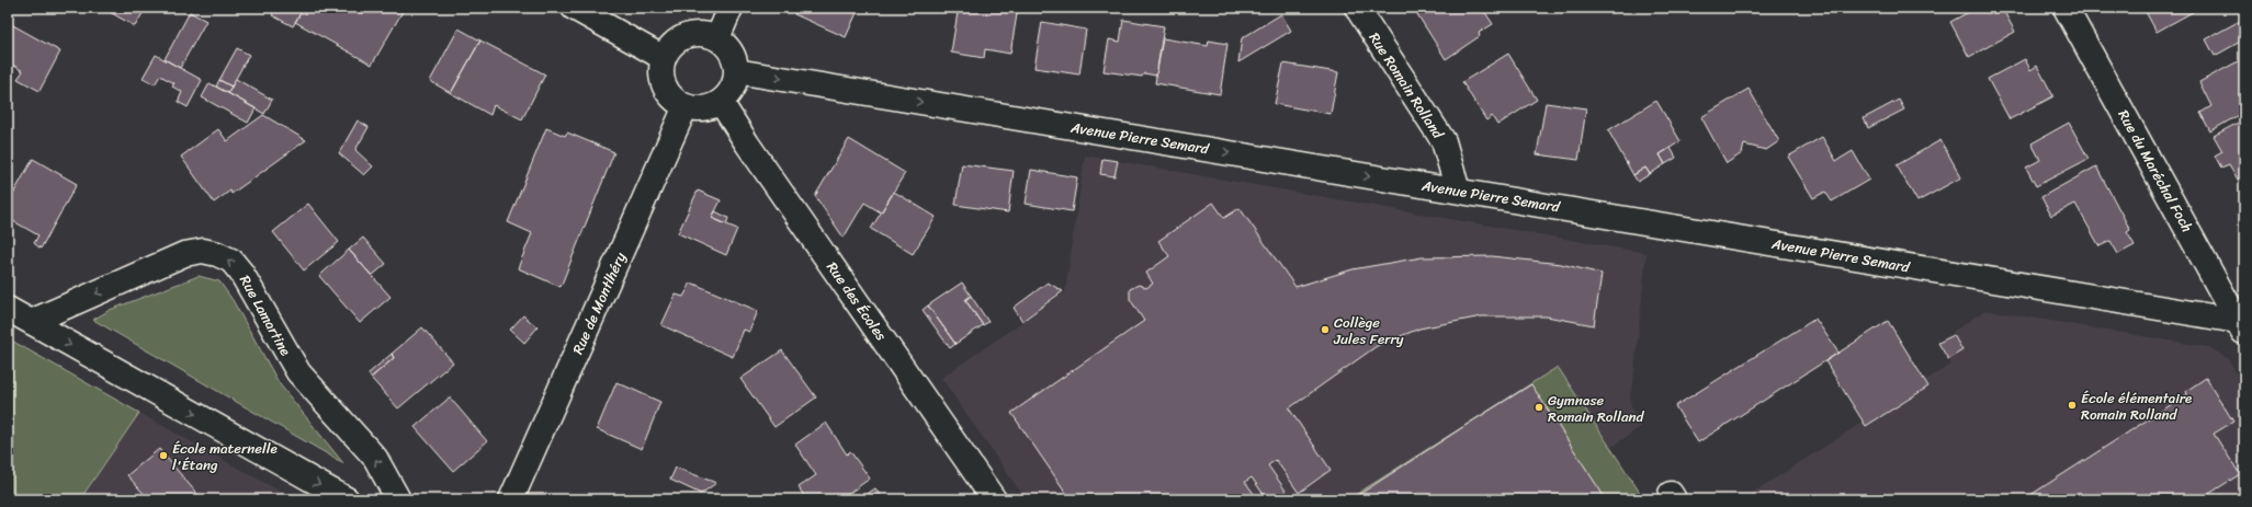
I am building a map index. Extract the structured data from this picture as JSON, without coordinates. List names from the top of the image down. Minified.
{"streets":{"street":["Rue Romain Rolland","Avenue Pierre Semard","Rue du Maréchal Foch","Rue des Écoles","Rue de Montlhéry","Rue Lamartine"]},"crossings":[["Rue Romain Rolland","Avenue Pierre Semard"],["Avenue Pierre Semard","Rue du Maréchal Foch"],["Avenue Pierre Semard","Rue des Écoles"],["Avenue Pierre Semard","Rue de Montlhéry"],["Rue des Écoles","Rue de Montlhéry"]],"one_way":["Avenue Pierre Semard"],"places":["Collège Jules Ferry","École élémentaire Romain Rolland","Gymnase Romain Rolland","École maternelle l'Étang"]}
